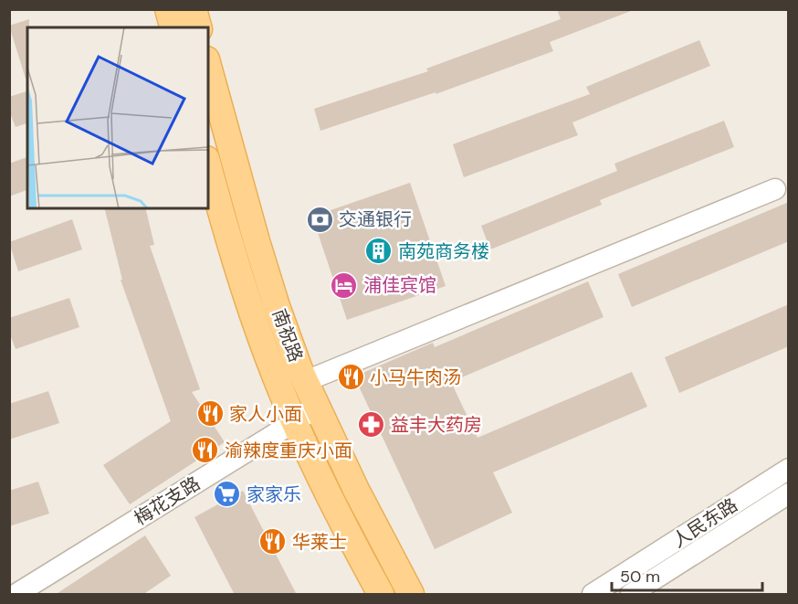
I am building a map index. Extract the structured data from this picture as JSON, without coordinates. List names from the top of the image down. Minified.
{"streets":{"main road":["南祝路"],"street":["梅花支路","人民东路"]},"crossings":[["南祝路","梅花支路"]],"places":{"bank":["交通银行"],"building":["南苑商务楼"],"hotel":["浦佳宾馆"],"restaurant":["小马牛肉汤","家人小面","渝辣度重庆小面","华莱士"],"pharmacy":["益丰大药房"],"supermarket":["家家乐"]},"scale_bar":"50 m"}
